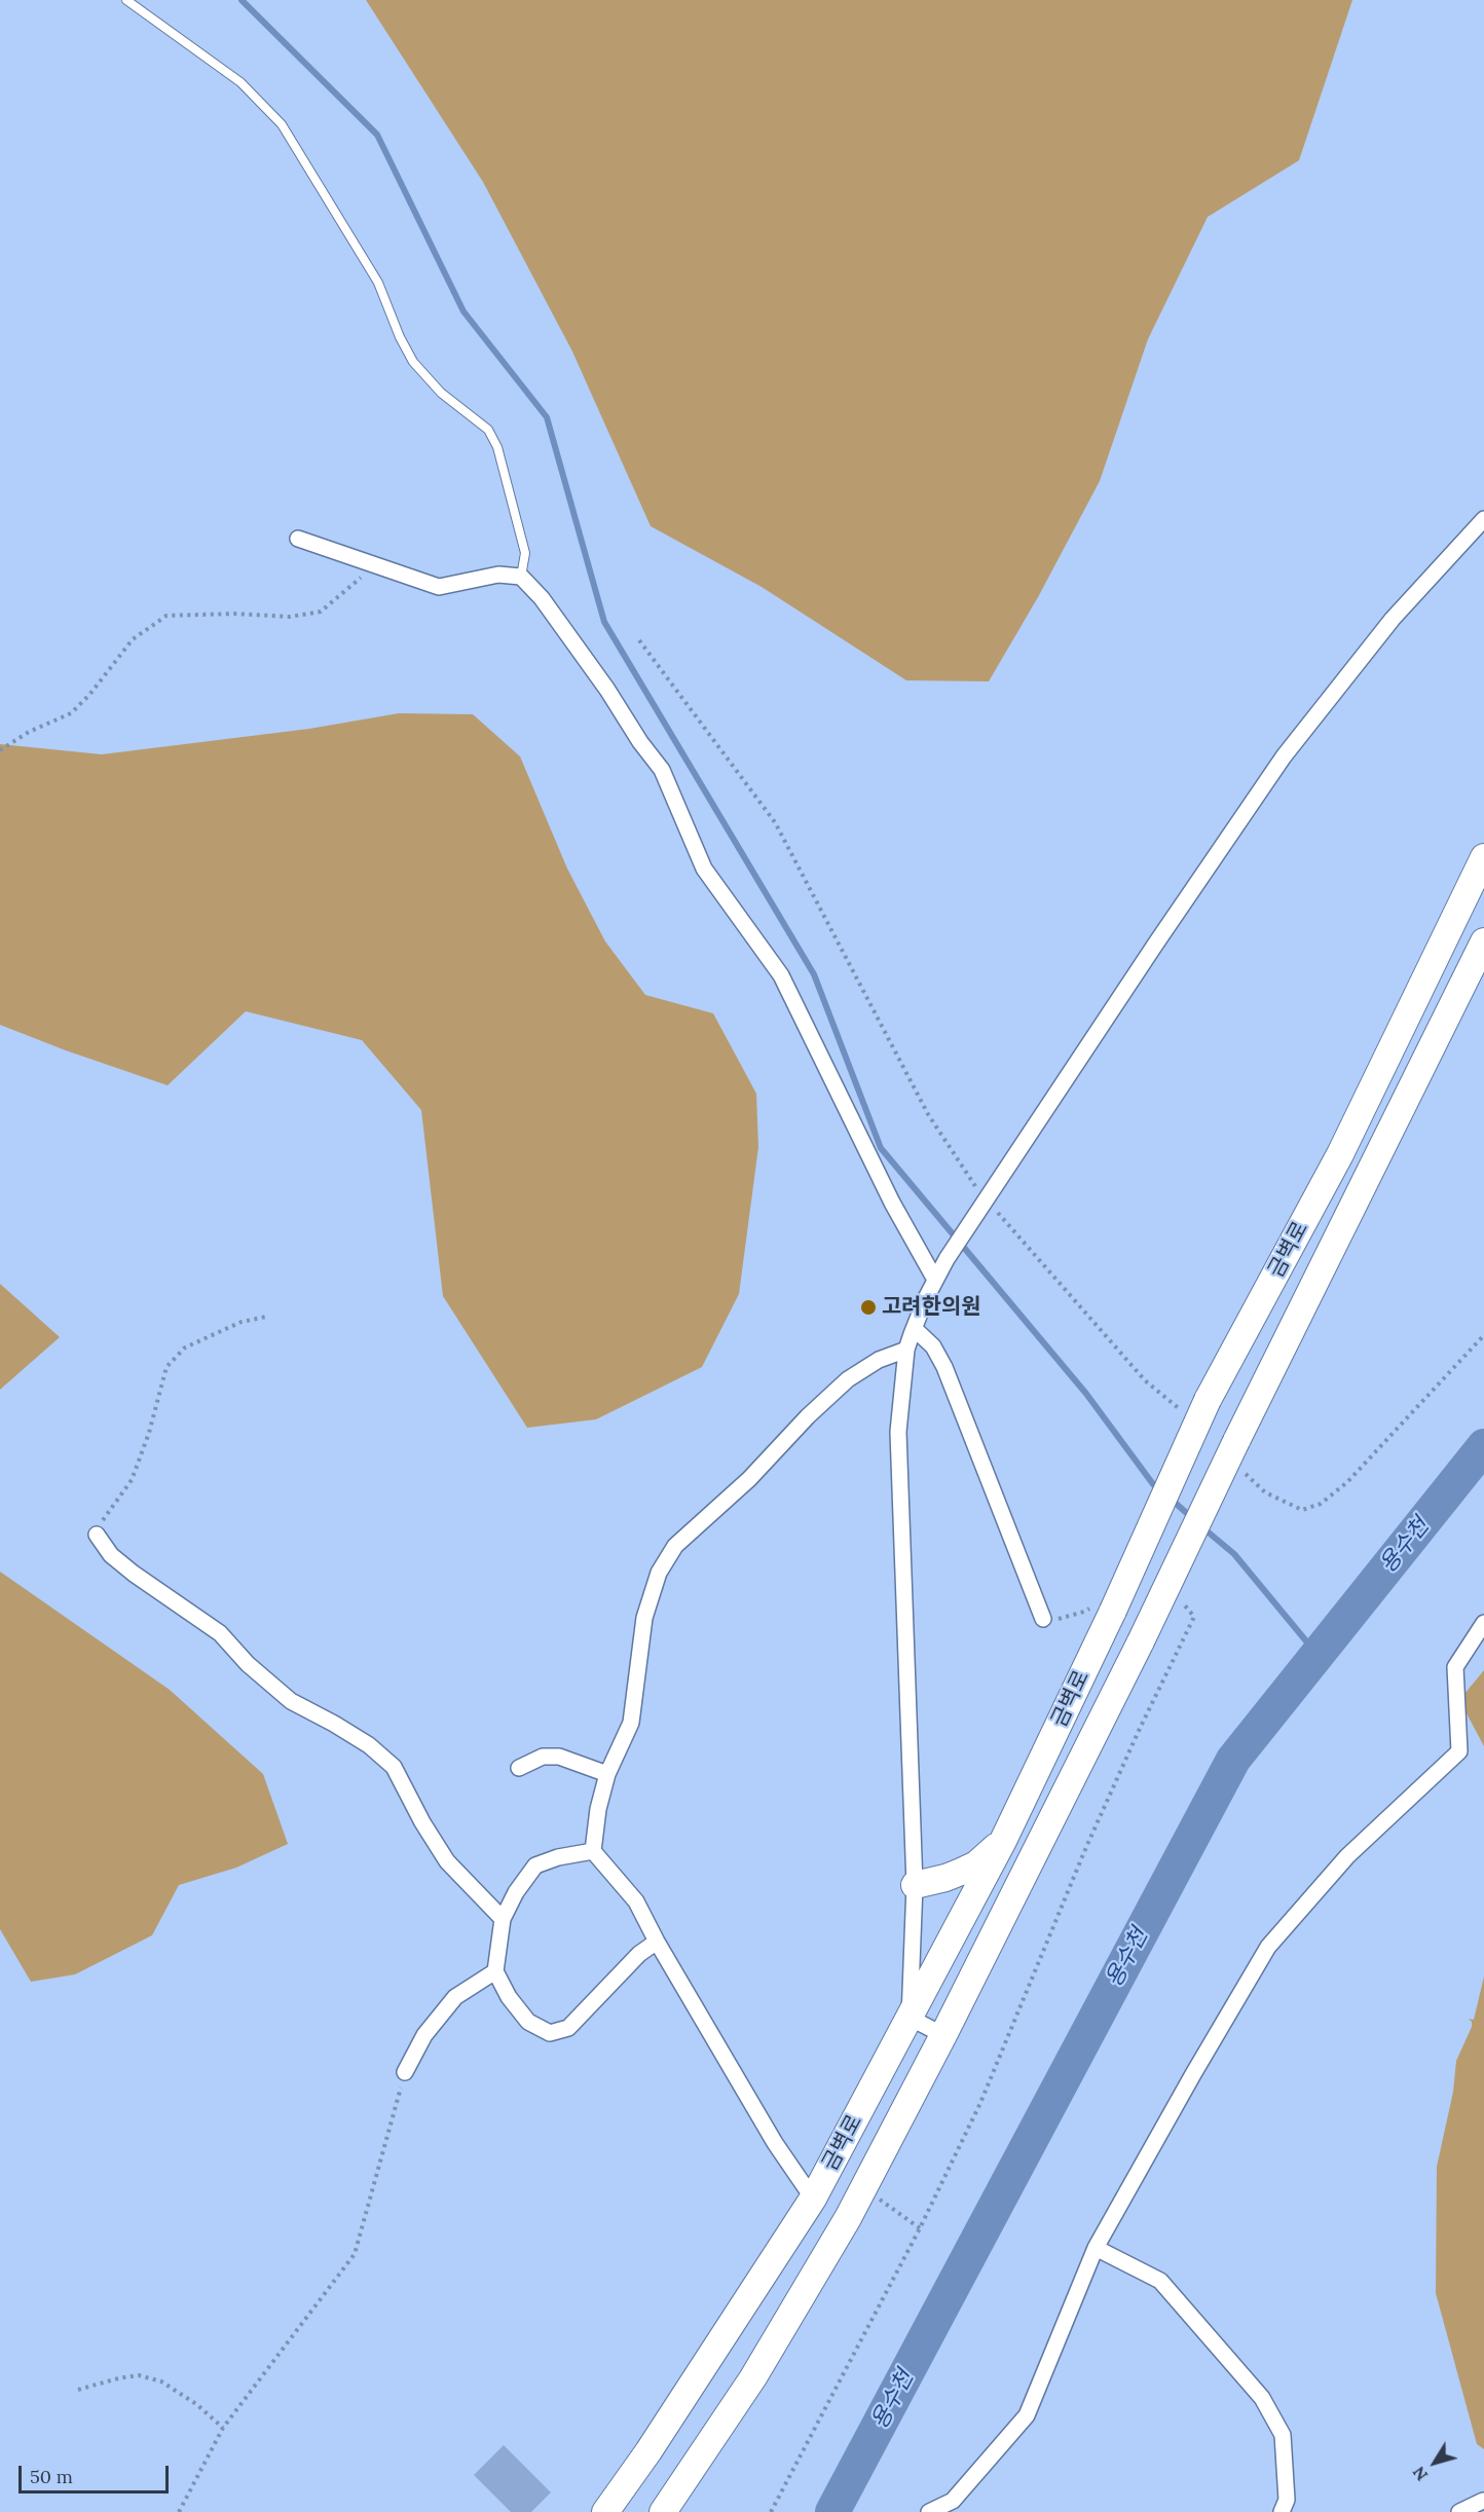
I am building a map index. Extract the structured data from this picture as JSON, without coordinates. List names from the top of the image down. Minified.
{"streets":{"highway":["금벽로"]},"water":["용수천"],"places":["고려한의원"],"scale_bar":"50 m","north":"bottom left"}
